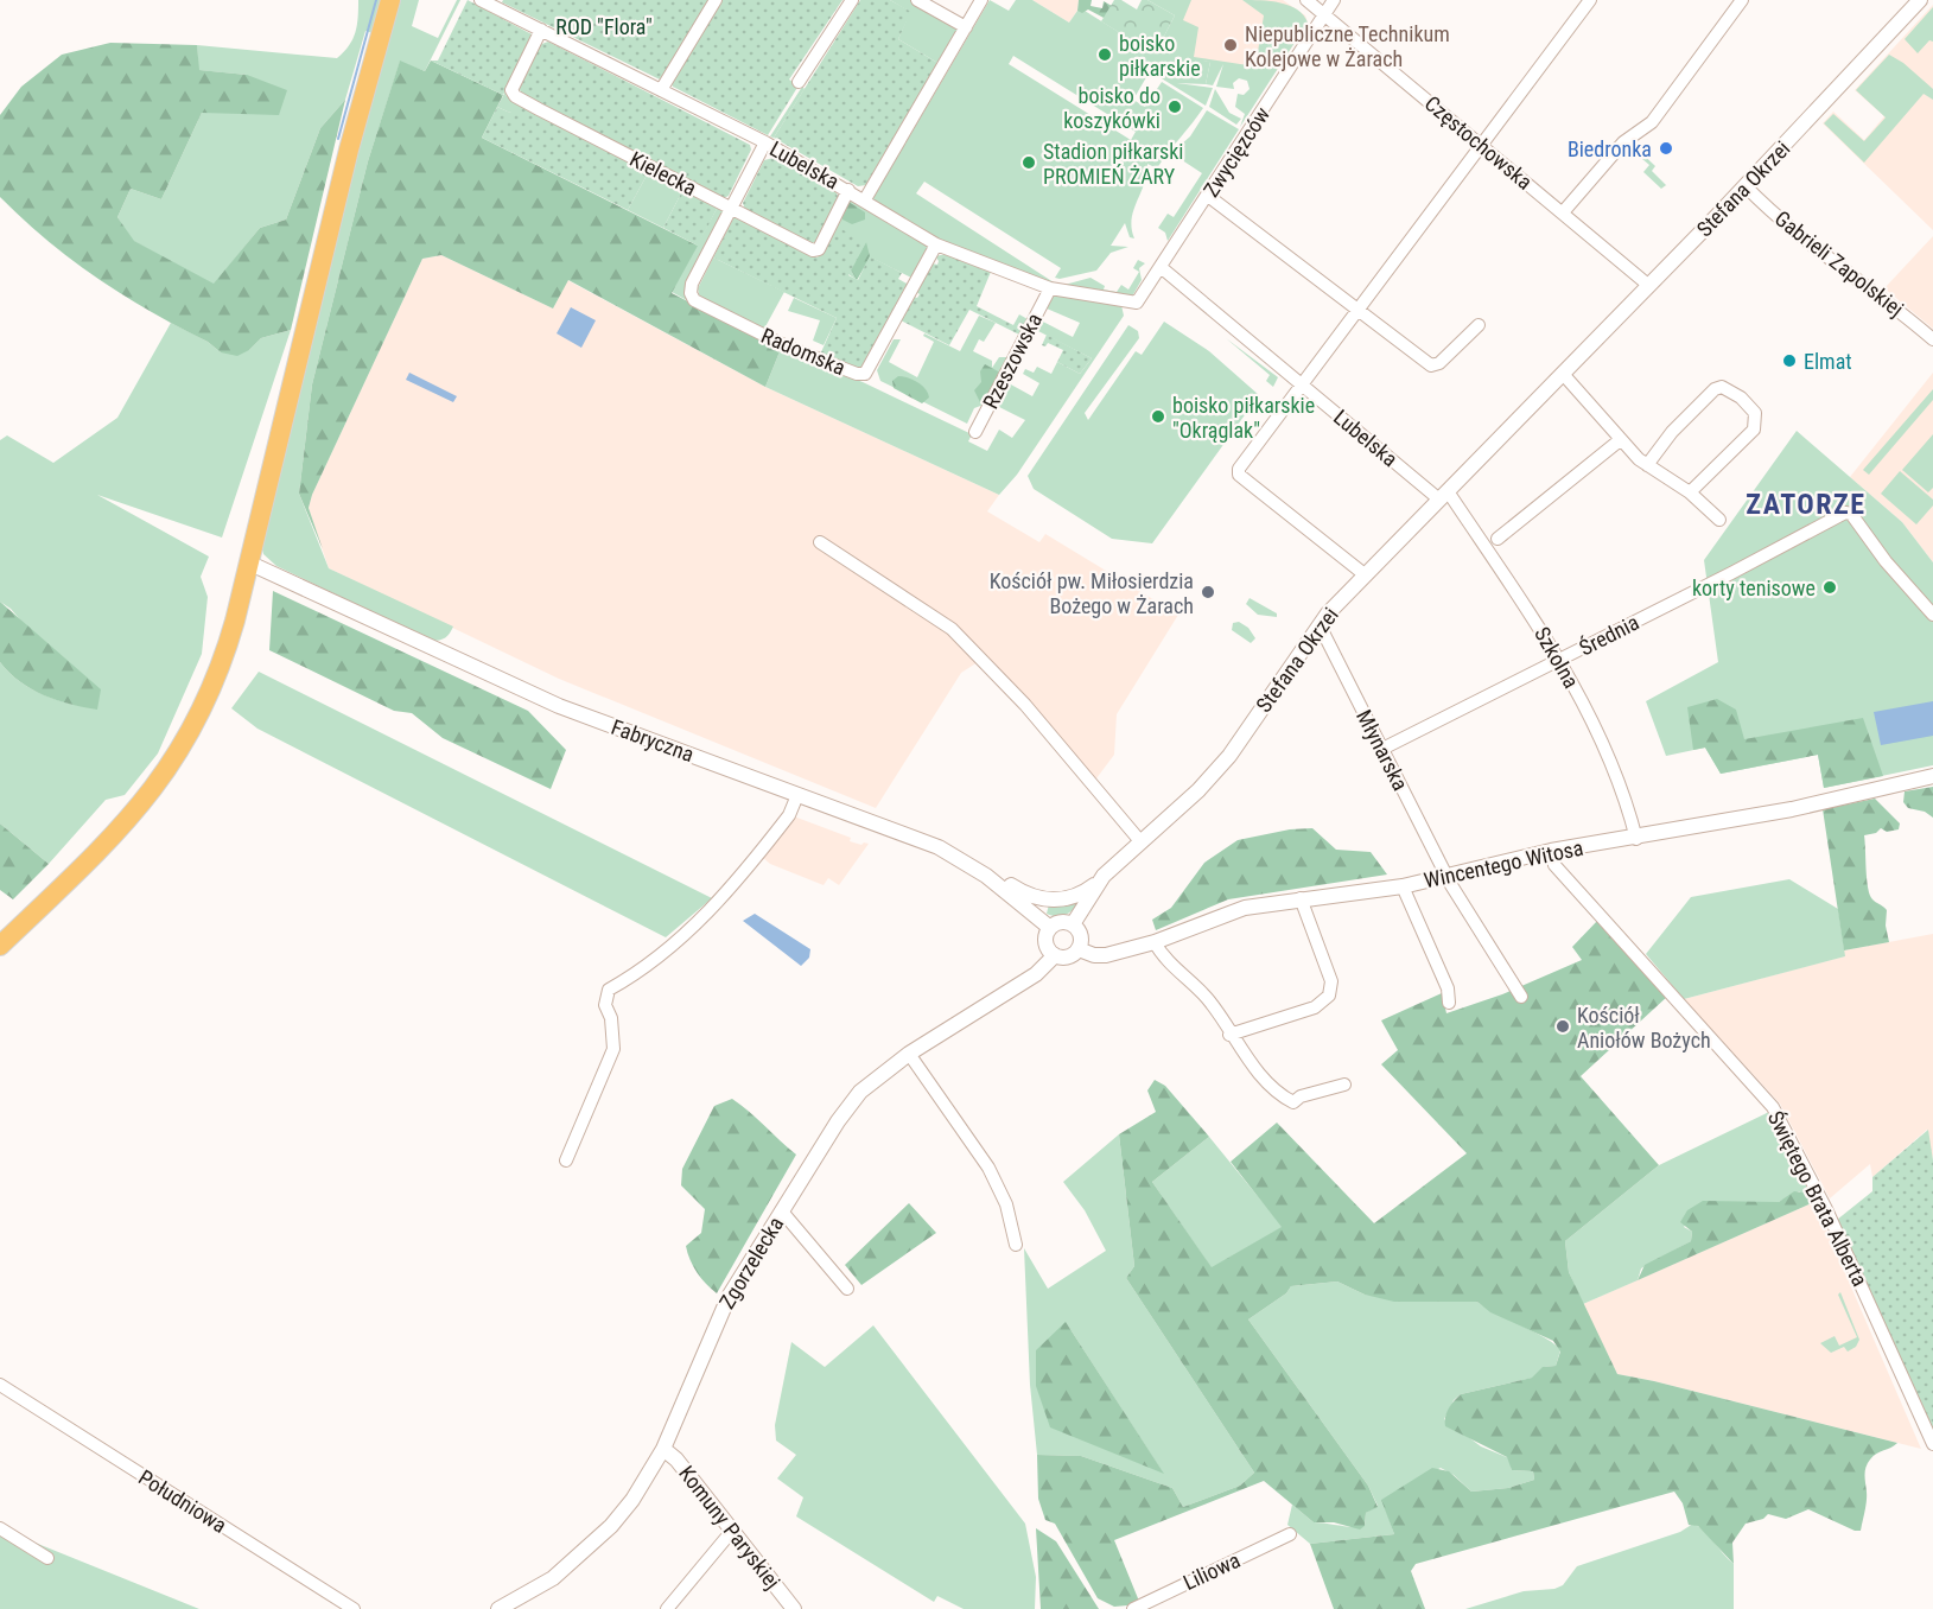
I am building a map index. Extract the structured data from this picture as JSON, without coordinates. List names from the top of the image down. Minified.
{"streets":{"street":["Częstochowska","Zwycięzców","Lubelska","Kielecka","Stefana Okrzei","Gabrieli Zapolskiej","Radomska","Rzeszowska","Średnia","Szkolna","Fabryczna","Młynarska","Wincentego Witosa","Świętego Brata Alberta","Zgorzelecka","Południowa","Komuny Paryskiej","Liliowa"]},"crossings":[["Częstochowska","Zwycięzców"],["Częstochowska","Stefana Okrzei"],["Zwycięzców","Lubelska"],["Lubelska","Kielecka"],["Lubelska","Stefana Okrzei"],["Lubelska","Radomska"],["Lubelska","Rzeszowska"],["Lubelska","Szkolna"],["Kielecka","Radomska"],["Stefana Okrzei","Gabrieli Zapolskiej"],["Stefana Okrzei","Szkolna"],["Stefana Okrzei","Fabryczna"],["Stefana Okrzei","Młynarska"],["Stefana Okrzei","Wincentego Witosa"],["Stefana Okrzei","Zgorzelecka"],["Średnia","Szkolna"],["Średnia","Młynarska"],["Szkolna","Wincentego Witosa"],["Fabryczna","Wincentego Witosa"],["Fabryczna","Zgorzelecka"],["Młynarska","Wincentego Witosa"],["Wincentego Witosa","Świętego Brata Alberta"],["Wincentego Witosa","Zgorzelecka"],["Zgorzelecka","Komuny Paryskiej"]],"districts":["ZATORZE"],"parks":["ROD \"Flora\""],"places":["Niepubliczne Technikum Kolejowe w Żarach","boisko piłkarskie","boisko do koszykówki","Biedronka","Stadion piłkarski PROMIEŃ ŻARY","Elmat","boisko piłkarskie \"Okrąglak\"","korty tenisowe","Kościół pw. Miłosierdzia Bożego w Żarach","Kościół Aniołów Bożych"]}
